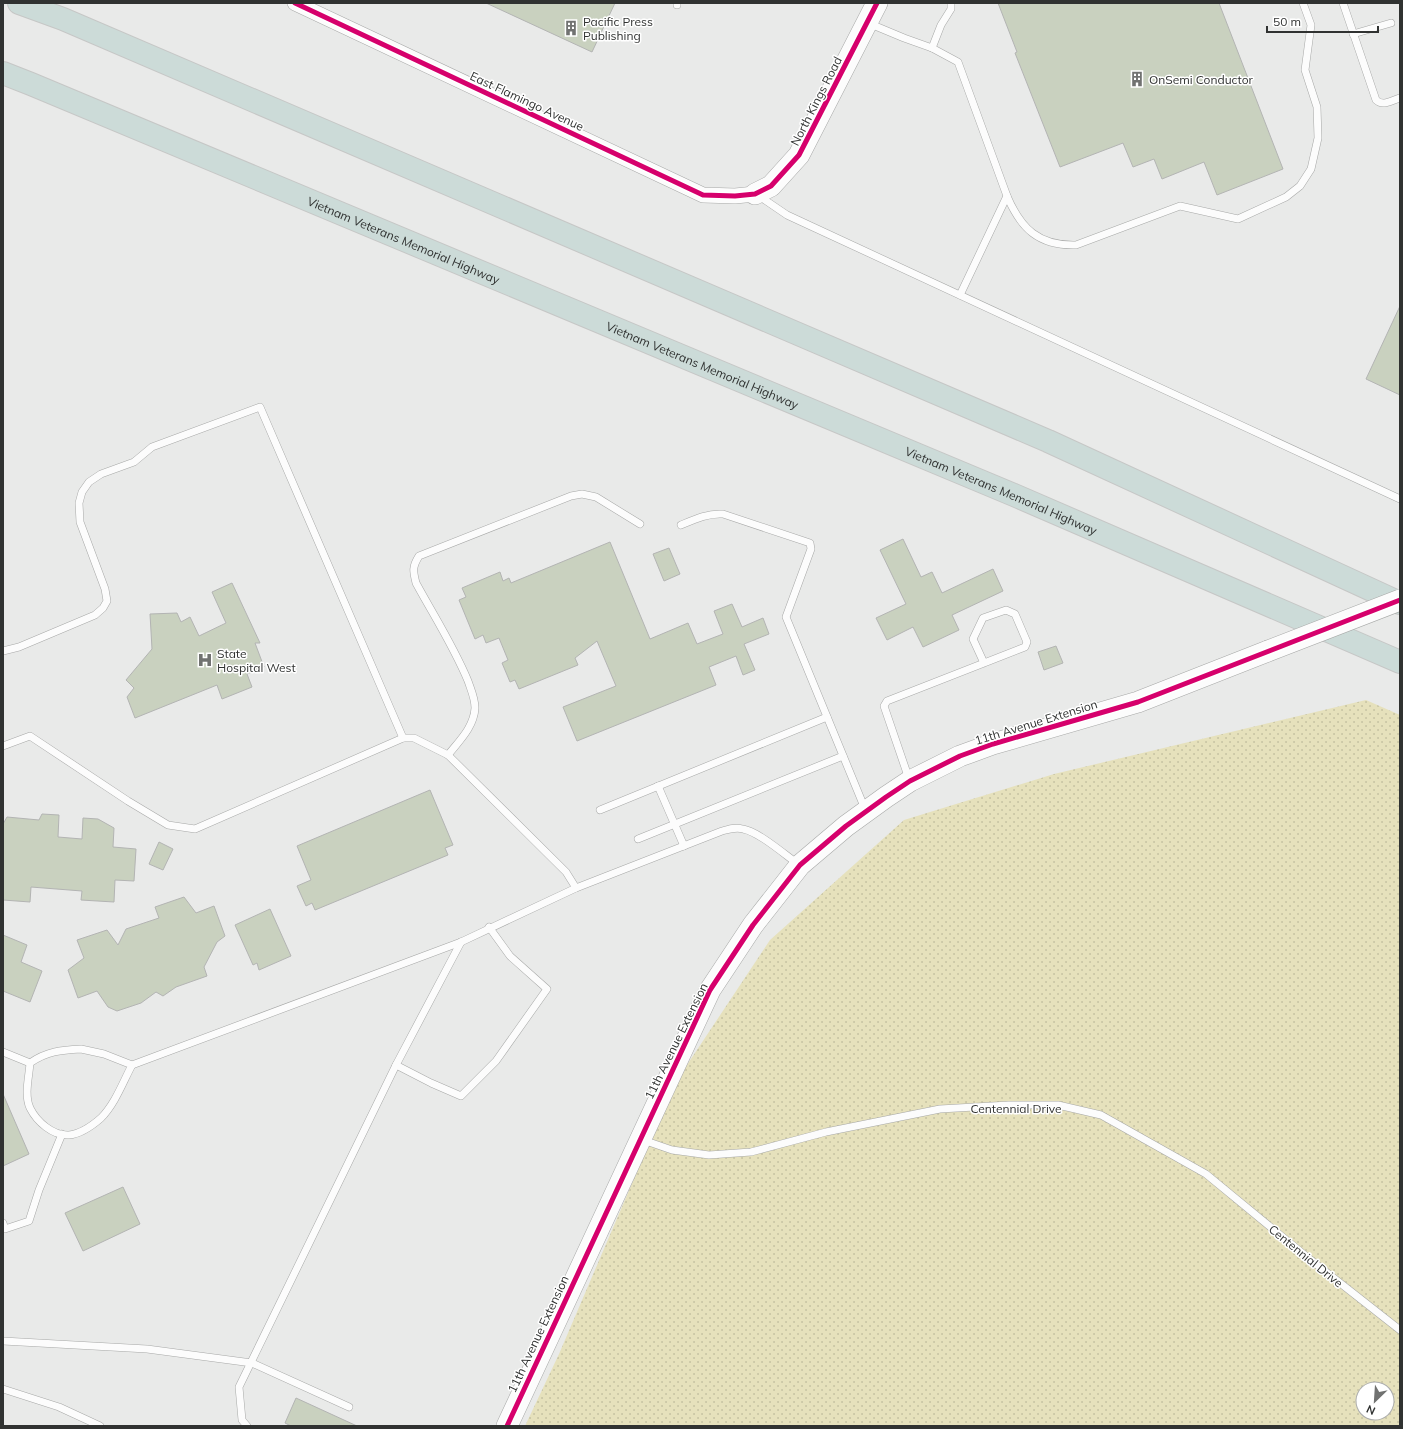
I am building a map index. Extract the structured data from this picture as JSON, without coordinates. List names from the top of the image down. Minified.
{"streets":{"highway":["Vietnam Veterans Memorial Highway"],"street":["East Flamingo Avenue","North Kings Road","11th Avenue Extension"],"lane":["Centennial Drive"]},"crossings":[["East Flamingo Avenue","North Kings Road"],["11th Avenue Extension","Centennial Drive"]],"places":{"building":["Pacific Press Publishing","OnSemi Conductor"],"hospital":["State Hospital West"]},"scale_bar":"50 m","north":"bottom left"}
